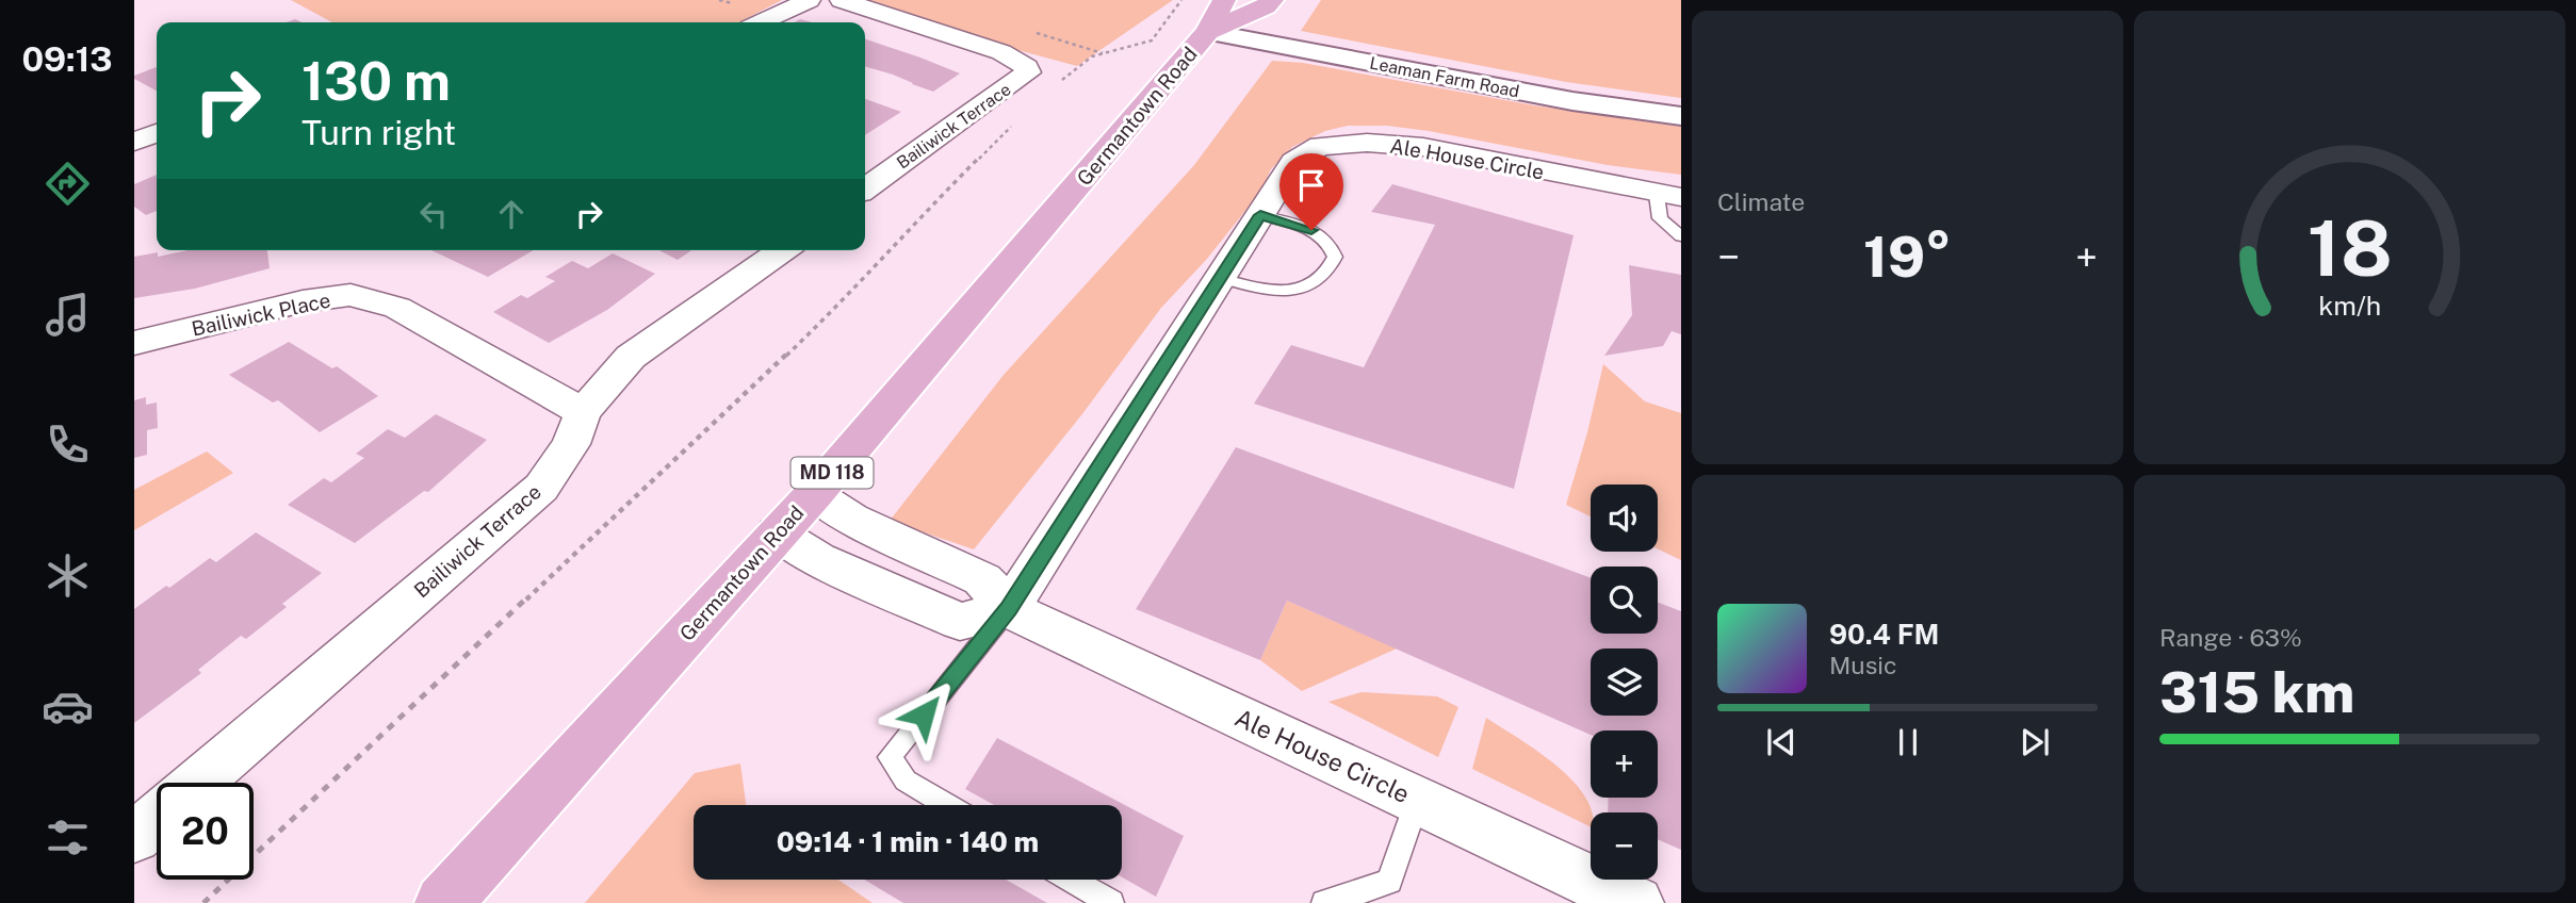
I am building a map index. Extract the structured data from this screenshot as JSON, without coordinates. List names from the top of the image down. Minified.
{"streets":{"main road":["Germantown Road","MD 118"],"street":["Leaman Farm Road","Bailiwick Terrace","Ale House Circle","Bailiwick Place"]},"crossings":[["Leaman Farm Road","Germantown Road"],["Germantown Road","Ale House Circle"],["Bailiwick Terrace","Bailiwick Place"]],"page":{"tabs":"09:13","tile":["Climate",["Range · 63%","315 km"]],"turn":["130 m","Turn right"],"heat":["−","19°","+"],"map_buttons":["+","−"],"song":["90.4 FM","Music"],"limit":"20","trip":"09:14 · 1 min · 140 m","gauge":["18","km/h"]}}
